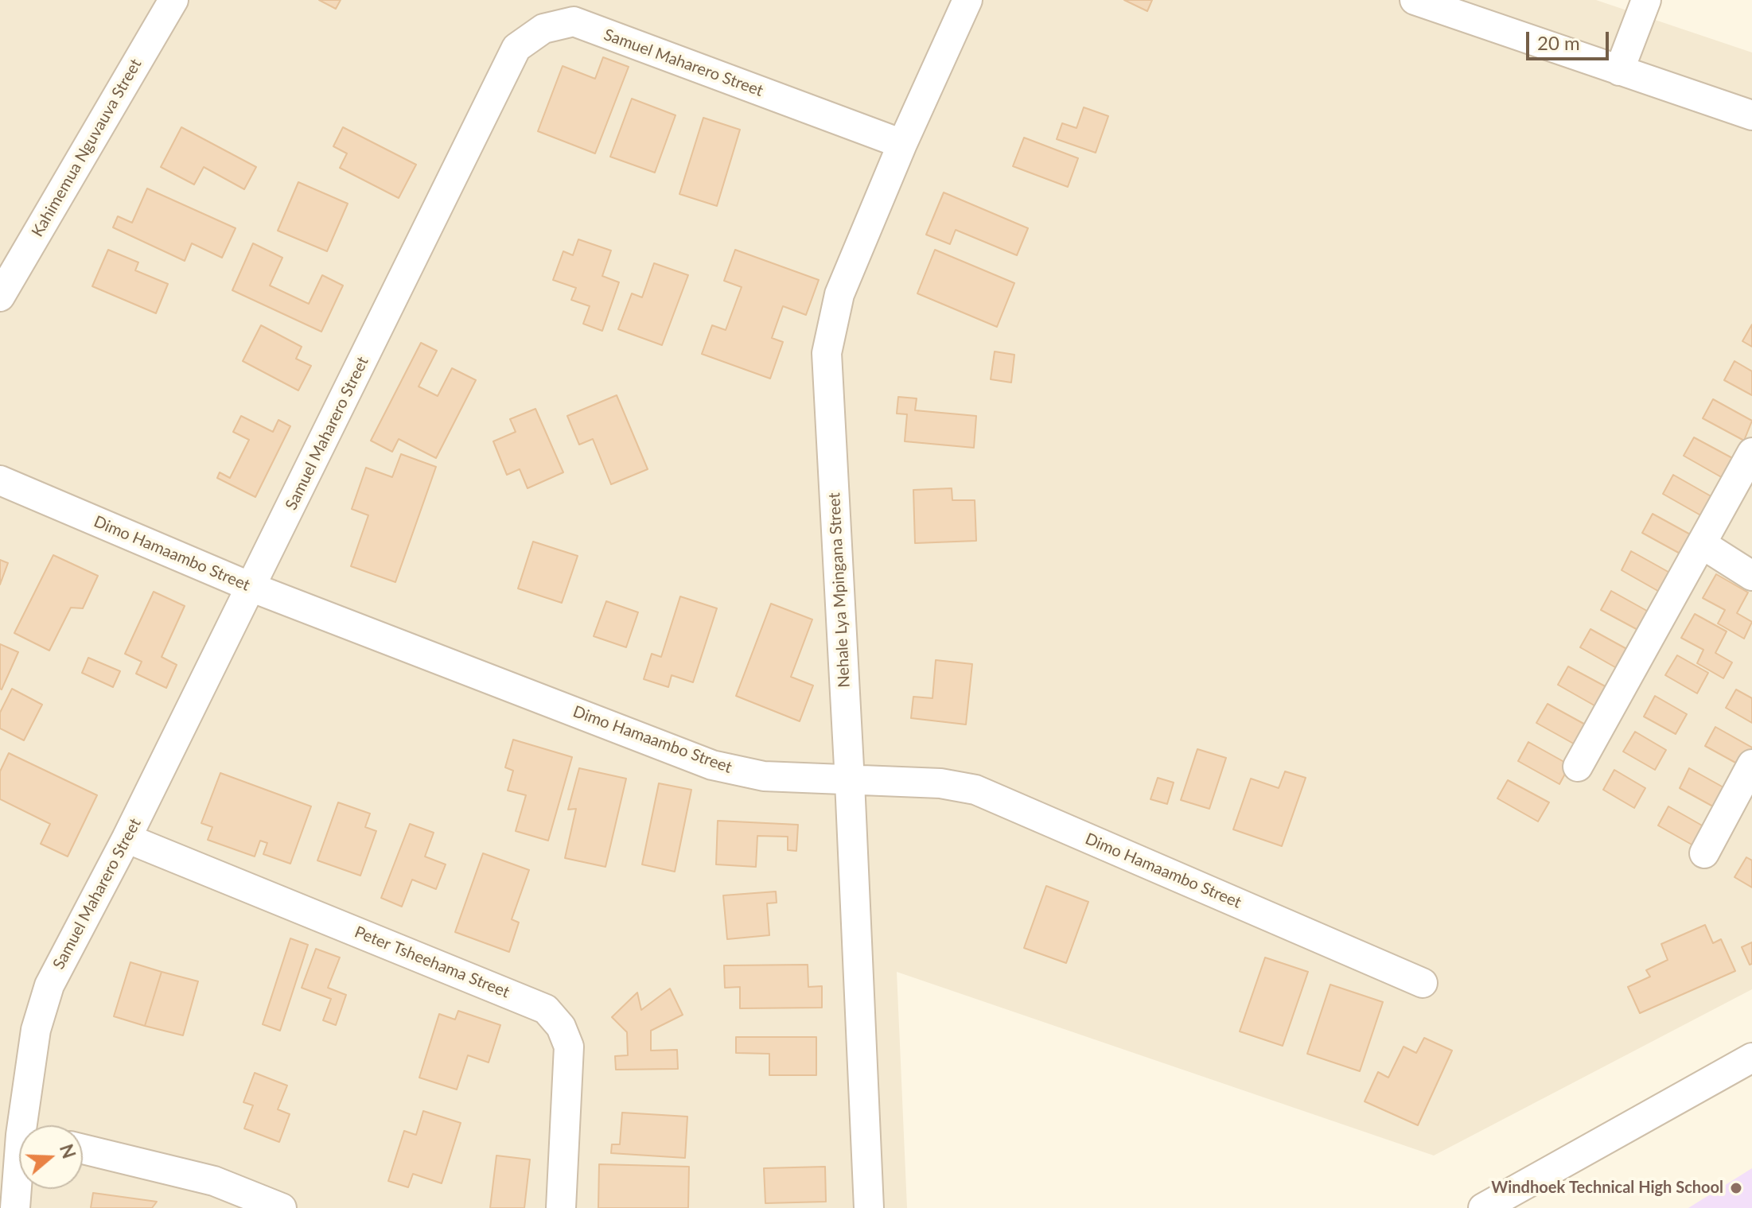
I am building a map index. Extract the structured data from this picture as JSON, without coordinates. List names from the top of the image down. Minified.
{"streets":{"street":["Samuel Maharero Street","Kahimemua Nguvauva Street","Dimo Hamaambo Street","Nehale Lya Mpingana Street","Peter Tsheehama Street"]},"crossings":[["Samuel Maharero Street","Dimo Hamaambo Street"],["Samuel Maharero Street","Nehale Lya Mpingana Street"],["Samuel Maharero Street","Peter Tsheehama Street"],["Dimo Hamaambo Street","Nehale Lya Mpingana Street"]],"places":["Windhoek Technical High School"],"scale_bar":"20 m","north":"right"}
